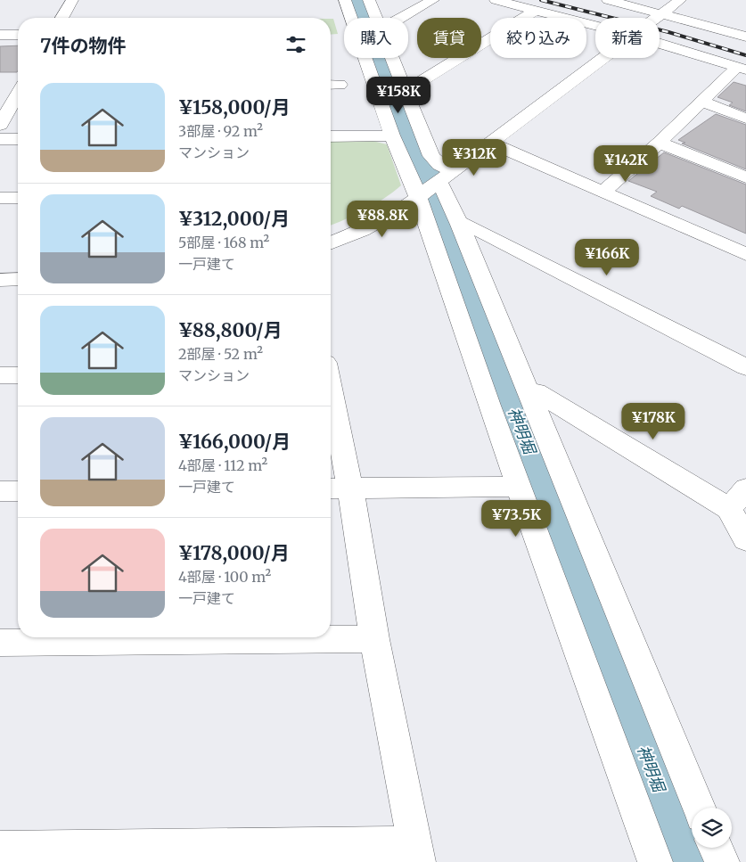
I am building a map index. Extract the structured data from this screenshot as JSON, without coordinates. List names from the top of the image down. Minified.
{"water":["神明堀"],"page":{"chip":["購入","賃貸","絞り込み","新着"],"heading":"7件の物件","list":[{"name":"¥158,000/月","note":"3部屋 · 92 m² · マンション"},{"name":"¥312,000/月","note":"5部屋 · 168 m² · 一戸建て"},{"name":"¥88,800/月","note":"2部屋 · 52 m² · マンション"},{"name":"¥166,000/月","note":"4部屋 · 112 m² · 一戸建て"},{"name":"¥178,000/月","note":"4部屋 · 100 m² · 一戸建て"}],"price":["¥158K","¥312K","¥142K","¥88.8K","¥166K","¥178K","¥73.5K"]}}
